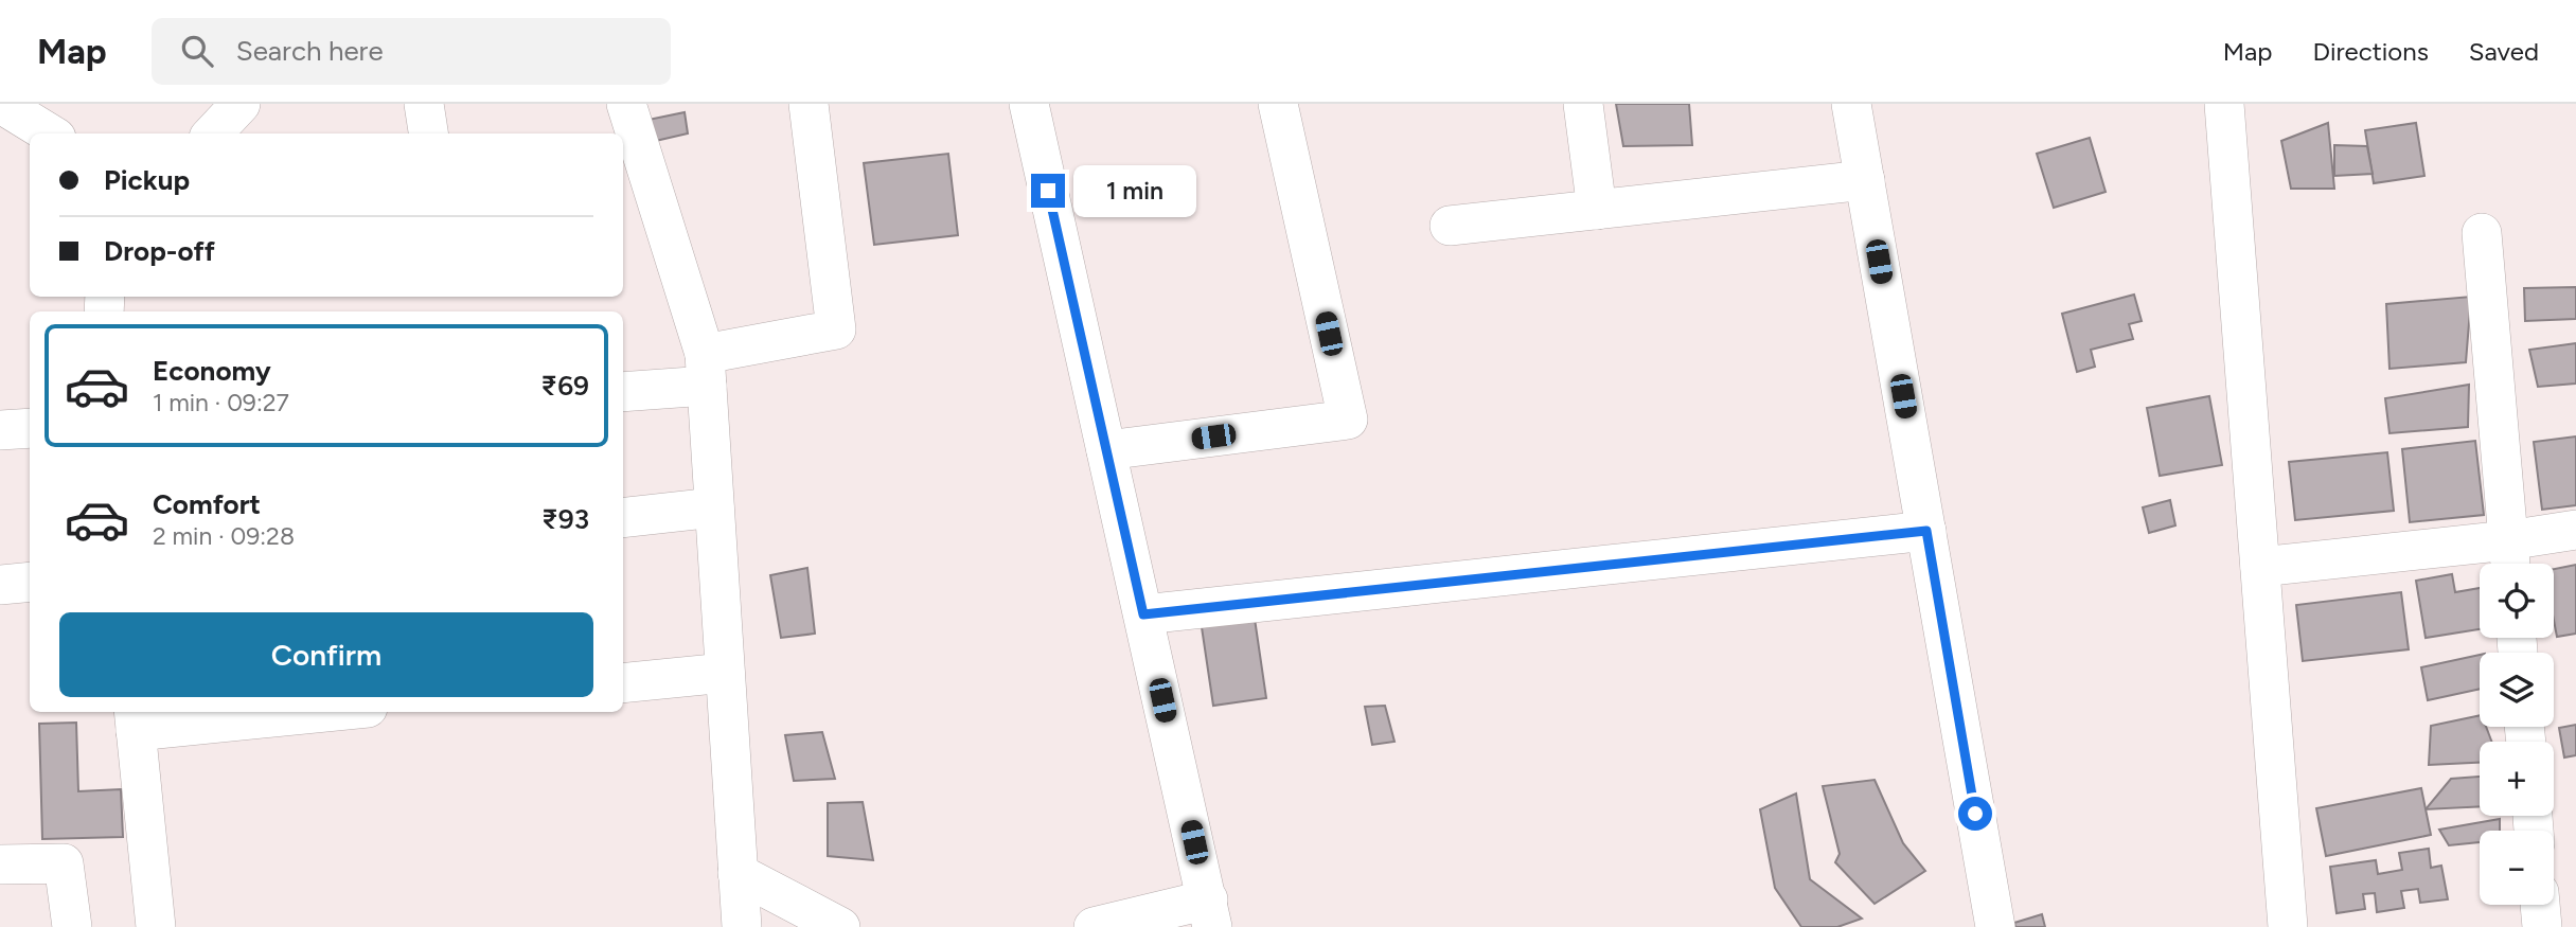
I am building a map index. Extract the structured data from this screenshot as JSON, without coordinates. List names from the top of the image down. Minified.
{"page":{"header":"Map","search":"Search here","nav":["Map","Directions","Saved"],"banner":["Pickup","Drop-off"],"bubble":"1 min","list":[{"name":"Economy","note":"1 min · 09:27","value":"₹69"},{"name":"Comfort","note":"2 min · 09:28","value":"₹93"}],"map_buttons":["+","−"],"buttons":"Confirm"}}
